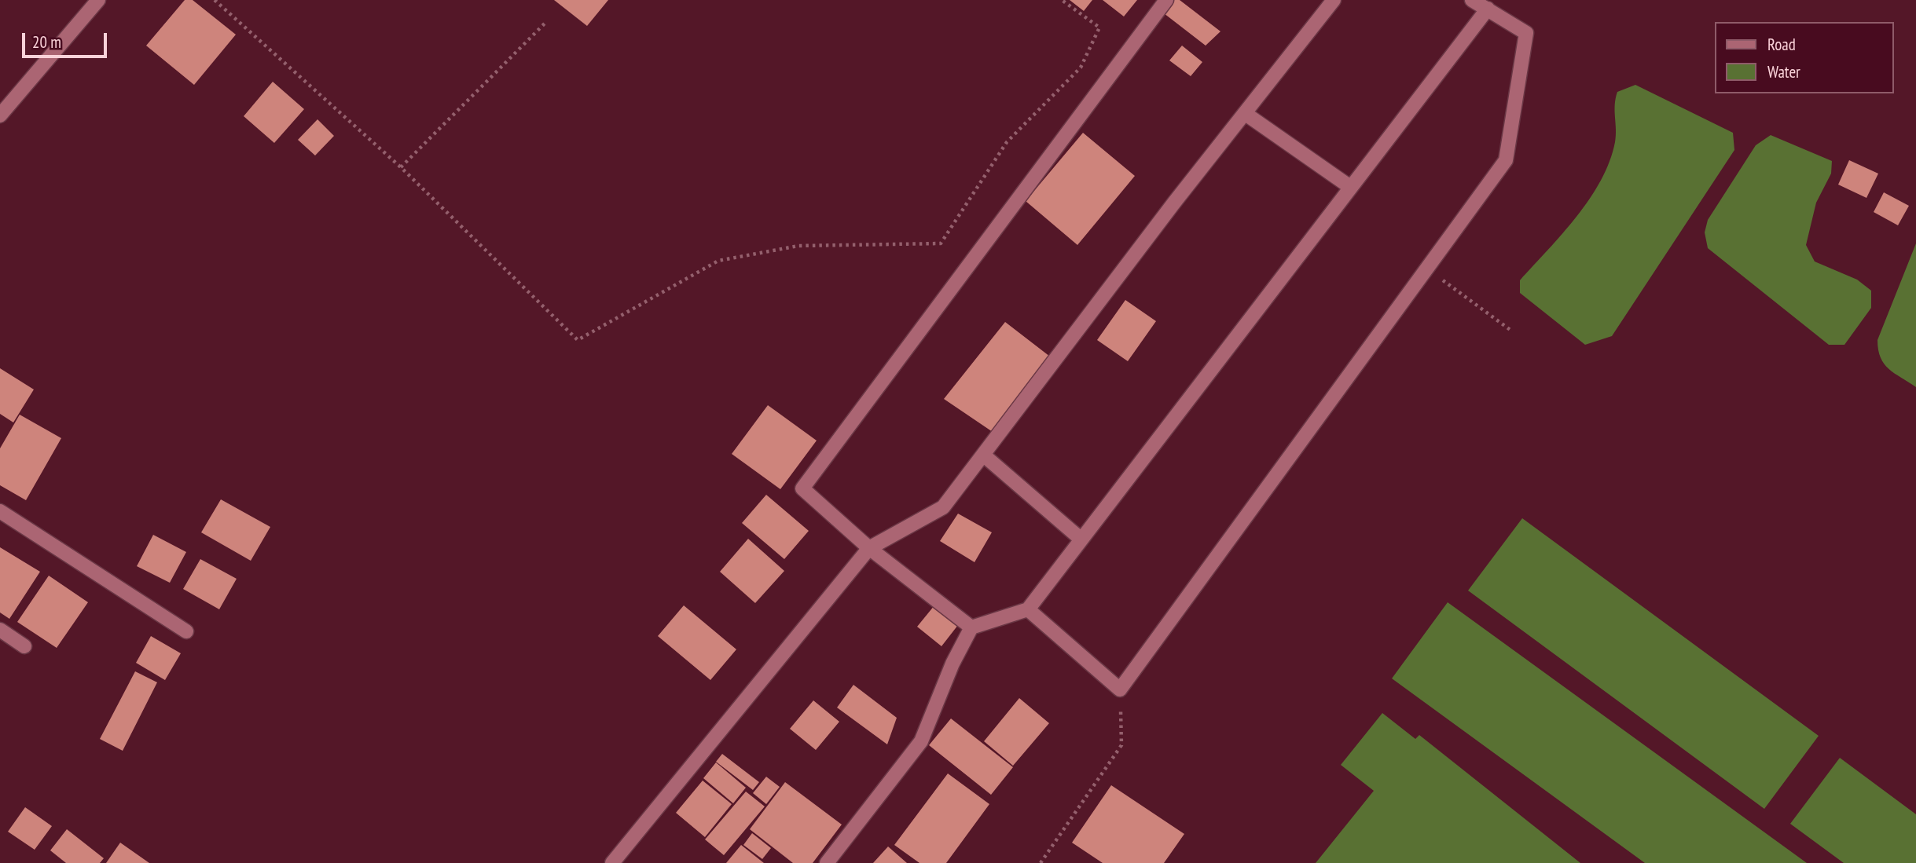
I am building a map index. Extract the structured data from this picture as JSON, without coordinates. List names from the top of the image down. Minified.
{"legend":["Road","Water"],"scale_bar":"20 m"}
